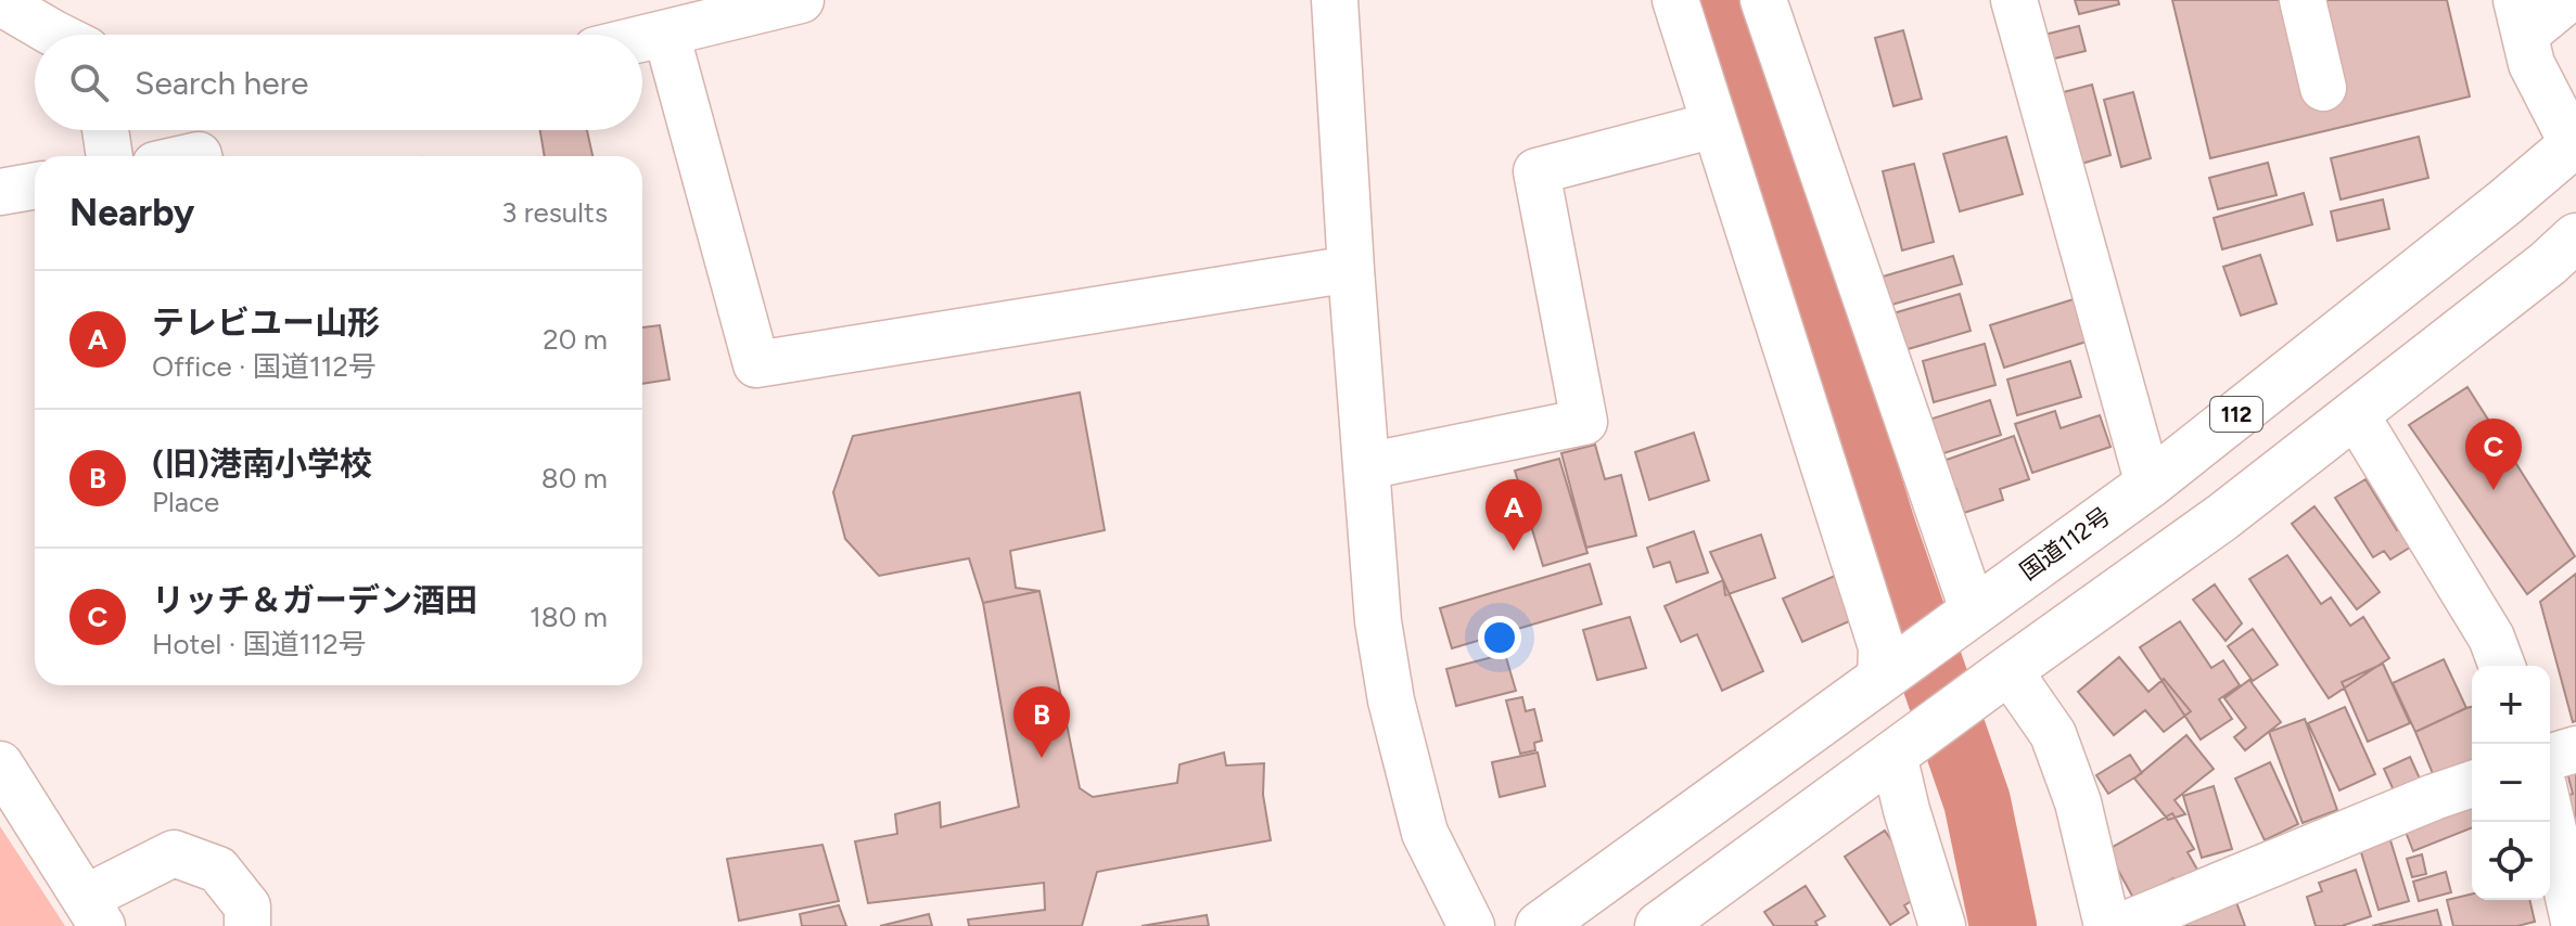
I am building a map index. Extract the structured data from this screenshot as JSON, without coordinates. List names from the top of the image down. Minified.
{"streets":{"highway":["112","国道112号"]},"page":{"search":"Search here","heading":["Nearby","3 results"],"list":[{"mark":"A","name":"テレビユー山形","note":"Office · 国道112号","value":"20 m"},{"mark":"B","name":"(旧)港南小学校","note":"Place","value":"80 m"},{"mark":"C","name":"リッチ＆ガーデン酒田","note":"Hotel · 国道112号","value":"180 m"}],"pins":["C","A","B"],"map_buttons":["+","−"]}}
